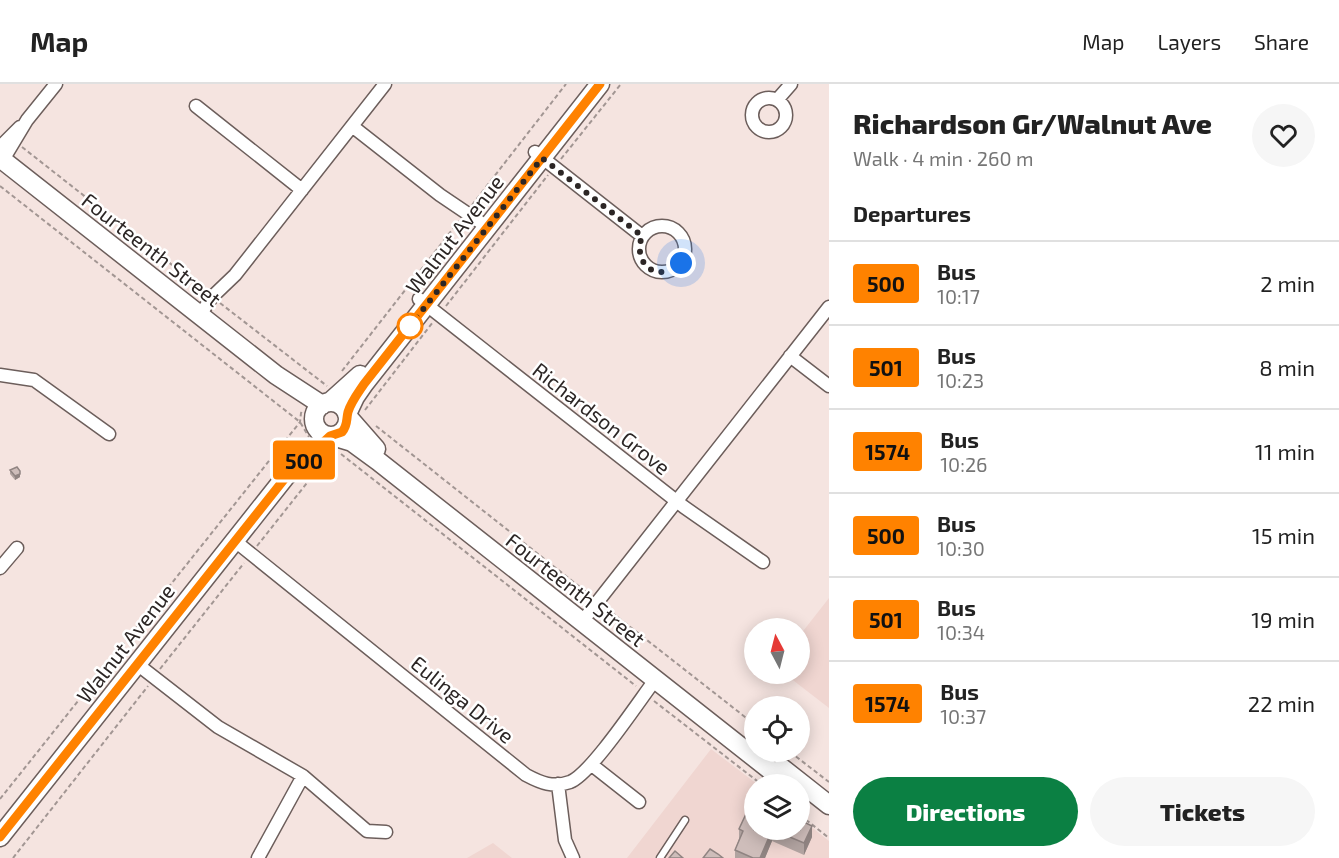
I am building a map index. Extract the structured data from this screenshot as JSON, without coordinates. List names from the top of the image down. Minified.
{"streets":{"street":["Walnut Avenue","Fourteenth Street","Richardson Grove","Eulinga Drive"]},"crossings":[["Walnut Avenue","Fourteenth Street"],["Walnut Avenue","Richardson Grove"],["Walnut Avenue","Eulinga Drive"]],"lines":["bus line 500"],"north":"top","page":{"header":"Map","nav":["Map","Layers","Share"],"on_map":"500","heading":[["Richardson Gr/Walnut Ave","Walk · 4 min · 260 m"],"Departures"],"list":[{"mark":"500","name":"Bus","note":"10:17","value":"2 min"},{"mark":"501","name":"Bus","note":"10:23","value":"8 min"},{"mark":"1574","name":"Bus","note":"10:26","value":"11 min"},{"mark":"500","name":"Bus","note":"10:30","value":"15 min"},{"mark":"501","name":"Bus","note":"10:34","value":"19 min"},{"mark":"1574","name":"Bus","note":"10:37","value":"22 min"}],"buttons":["Directions","Tickets"]}}
